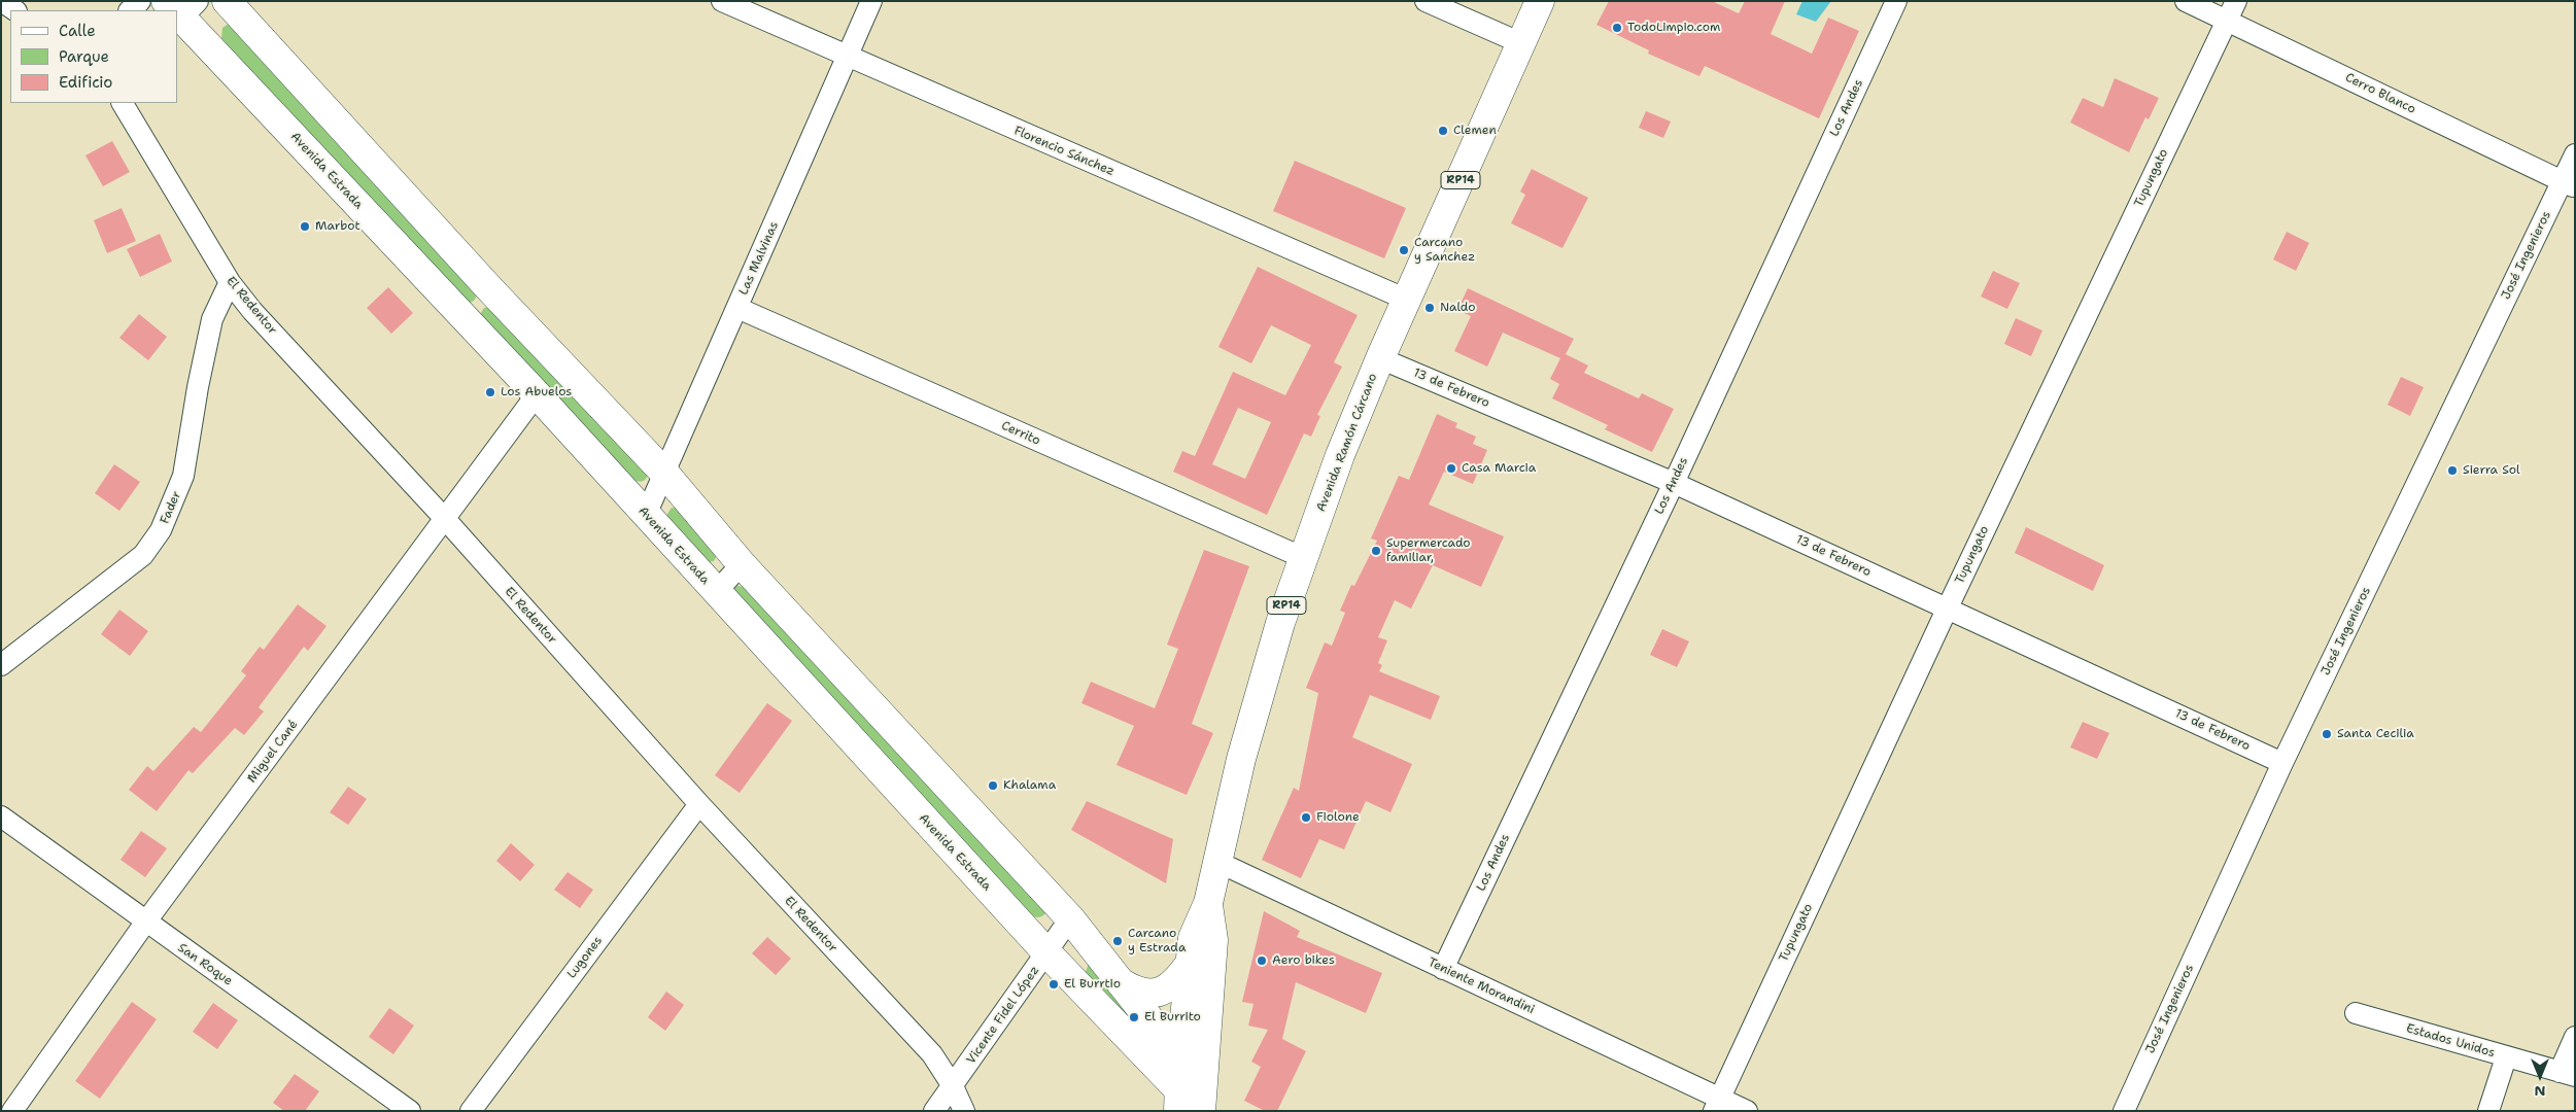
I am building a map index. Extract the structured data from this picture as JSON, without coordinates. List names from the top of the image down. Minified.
{"streets":{"main road":["Avenida Estrada","RP14","Avenida Ramón Cárcano"],"street":["Cerro Blanco","Los Andes","Florencio Sánchez","Tupungato","José Ingenieros","Las Malvinas","El Redentor","13 de Febrero","Cerrito","Fader","Miguel Cané","Lugones","San Roque","Teniente Morandini","Vicente Fidel López","Estados Unidos"]},"crossings":[["Cerro Blanco","Tupungato"],["Cerro Blanco","José Ingenieros"],["Los Andes","13 de Febrero"],["Los Andes","Teniente Morandini"],["Florencio Sánchez","Las Malvinas"],["Florencio Sánchez","Avenida Ramón Cárcano"],["Avenida Estrada","Las Malvinas"],["Avenida Estrada","Avenida Ramón Cárcano"],["Avenida Estrada","Miguel Cané"],["Avenida Estrada","Vicente Fidel López"],["Tupungato","13 de Febrero"],["Tupungato","Teniente Morandini"],["José Ingenieros","13 de Febrero"],["Las Malvinas","Cerrito"],["El Redentor","Fader"],["El Redentor","Miguel Cané"],["El Redentor","Lugones"],["El Redentor","Vicente Fidel López"],["13 de Febrero","Avenida Ramón Cárcano"],["Cerrito","Avenida Ramón Cárcano"],["Avenida Ramón Cárcano","Teniente Morandini"],["Miguel Cané","San Roque"]],"places":["TodoLimpio.com","Clemen","Marbot","Carcano y Sanchez","Naldo","Los Abuelos","Casa Marcia","Sierra Sol","Supermercado familiar,","Santa Cecilia","Khalama","Fiolone","Carcano y Estrada","Aero bikes","El Burrtio","El Burrito"],"legend":["Calle","Parque","Edificio"],"north":"bottom"}
